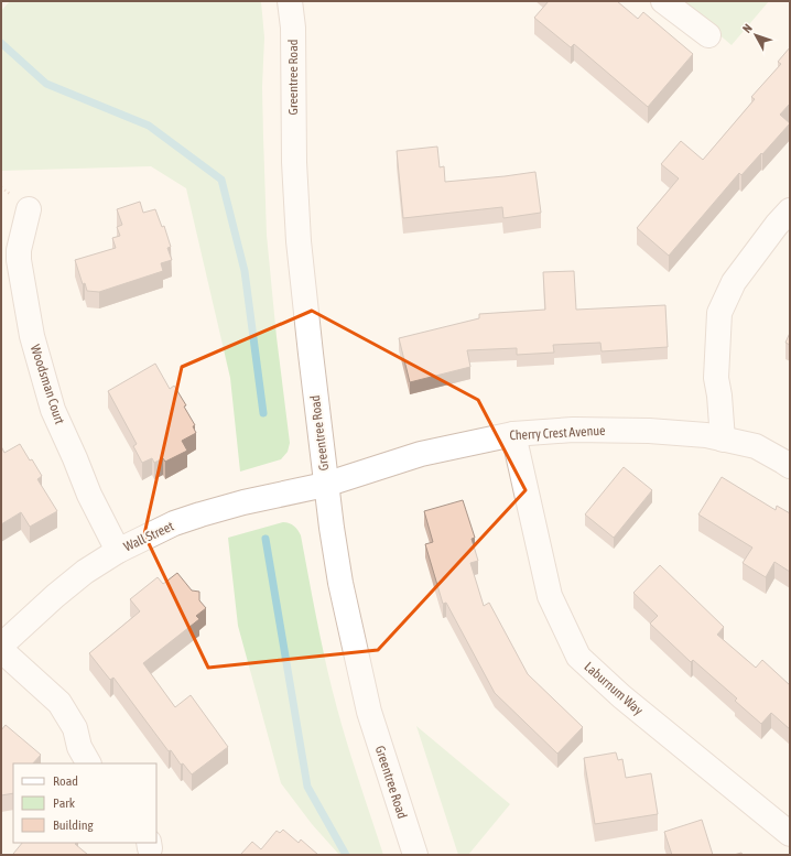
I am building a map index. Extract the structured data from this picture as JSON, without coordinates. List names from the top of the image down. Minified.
{"streets":{"street":["Greentree Road","Woodsman Court","Cherry Crest Avenue","Wall Street","Laburnum Way"]},"crossings":[["Greentree Road","Cherry Crest Avenue"],["Greentree Road","Wall Street"],["Woodsman Court","Wall Street"],["Cherry Crest Avenue","Wall Street"],["Cherry Crest Avenue","Laburnum Way"]],"legend":["Road","Park","Building"],"north":"top left"}
